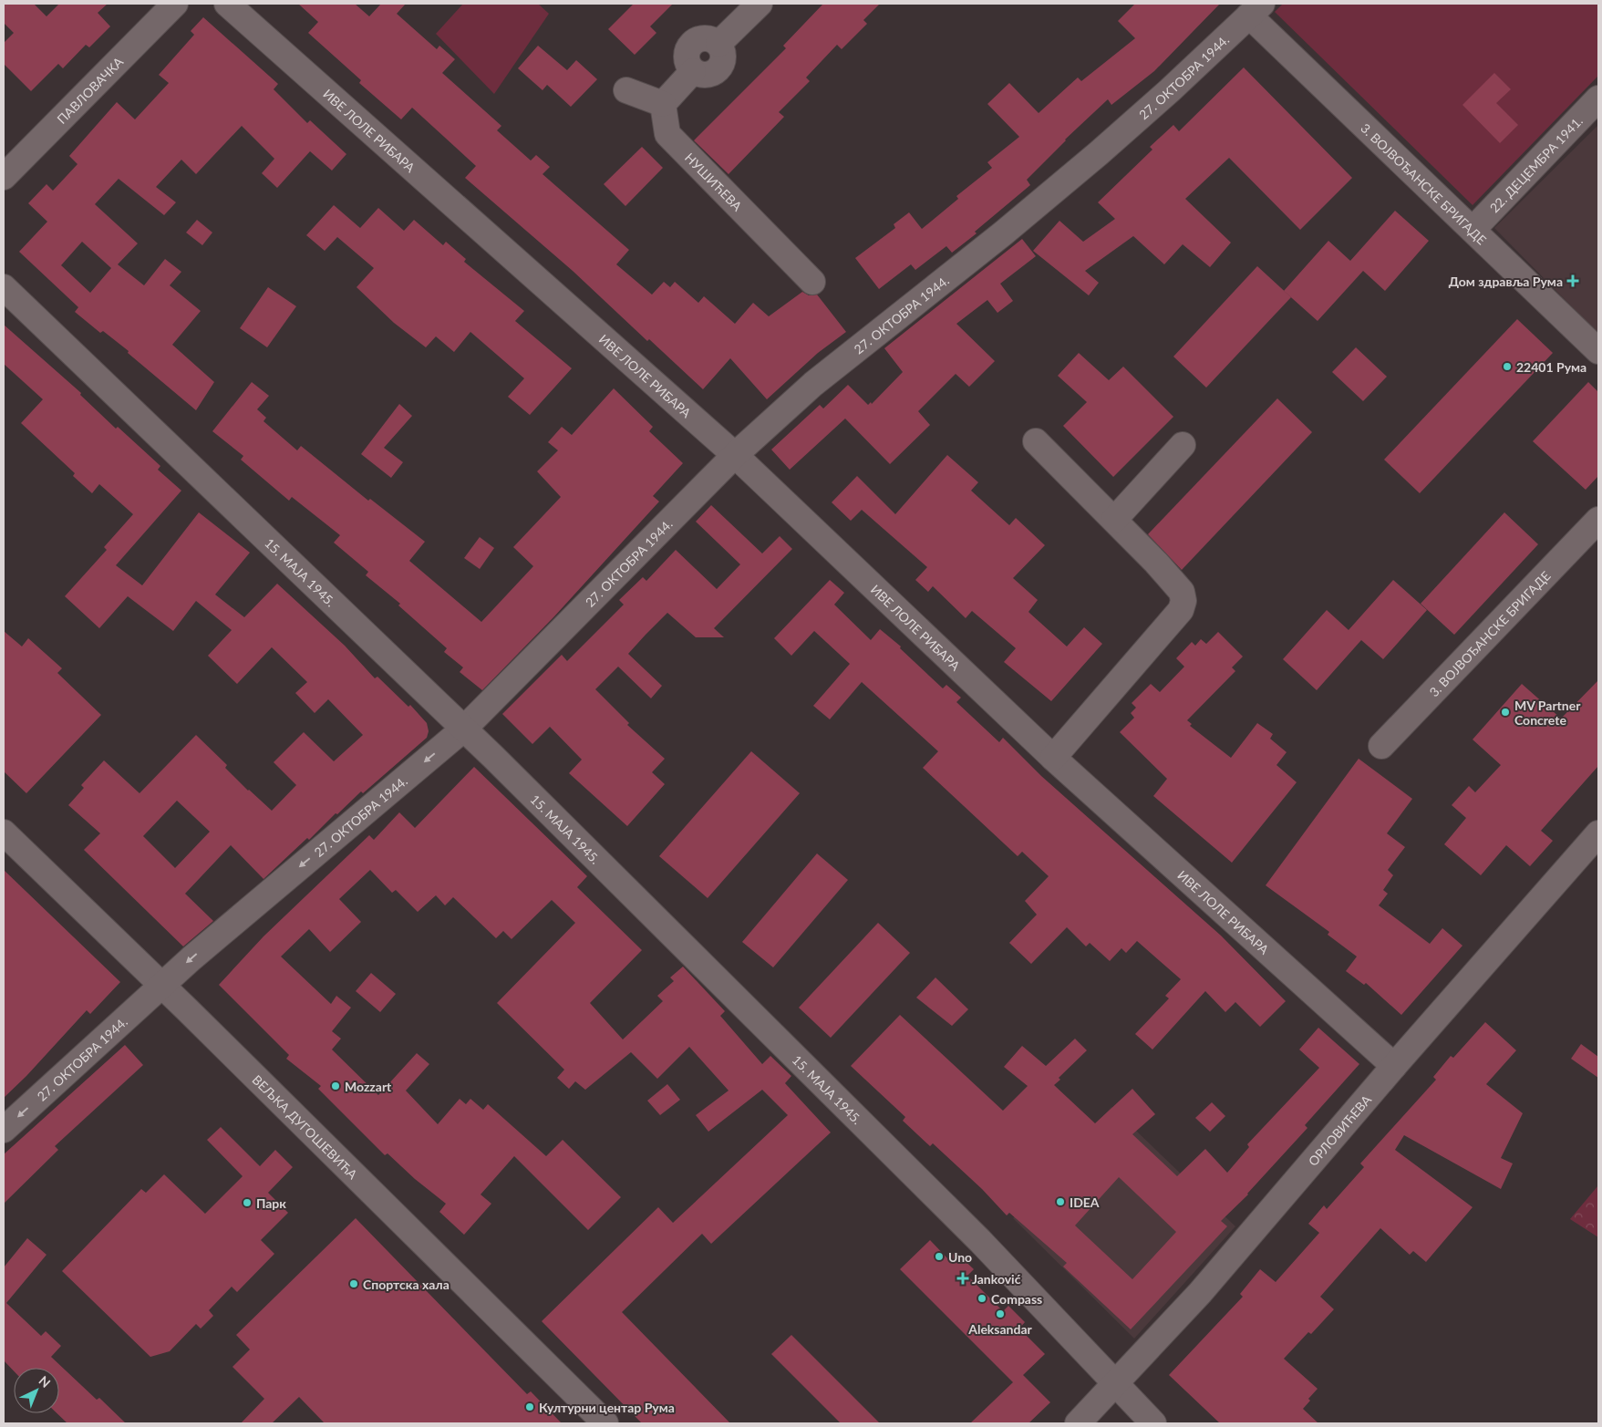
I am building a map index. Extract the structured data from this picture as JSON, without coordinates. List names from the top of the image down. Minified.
{"streets":{"street":["27. ОКТОБРА 1944.","ПАВЛОВАЧКА","ИВЕ ЛОЛЕ РИБАРА","22. ДЕЦЕМБРА 1941.","НУШИЋЕВА","3. ВОЈВОЂАНСКЕ БРИГАДЕ","15. МАЈА 1945.","ВЕЉКА ДУГОШЕВИЋА","ОРЛОВИЋЕВА"]},"crossings":[["27. ОКТОБРА 1944.","ИВЕ ЛОЛЕ РИБАРА"],["27. ОКТОБРА 1944.","3. ВОЈВОЂАНСКЕ БРИГАДЕ"],["27. ОКТОБРА 1944.","15. МАЈА 1945."],["27. ОКТОБРА 1944.","ВЕЉКА ДУГОШЕВИЋА"],["ИВЕ ЛОЛЕ РИБАРА","ОРЛОВИЋЕВА"],["22. ДЕЦЕМБРА 1941.","3. ВОЈВОЂАНСКЕ БРИГАДЕ"],["15. МАЈА 1945.","ОРЛОВИЋЕВА"]],"one_way":["27. ОКТОБРА 1944."],"places":{"health":["Дом здравља Рума","Janković"],"other":["22401 Рума","MV Partner Concrete","Mozzart","IDEA","Парк","Uno","Спортска хала","Compass","Aleksandar","Културни центар Рума"]},"north":"top right"}
